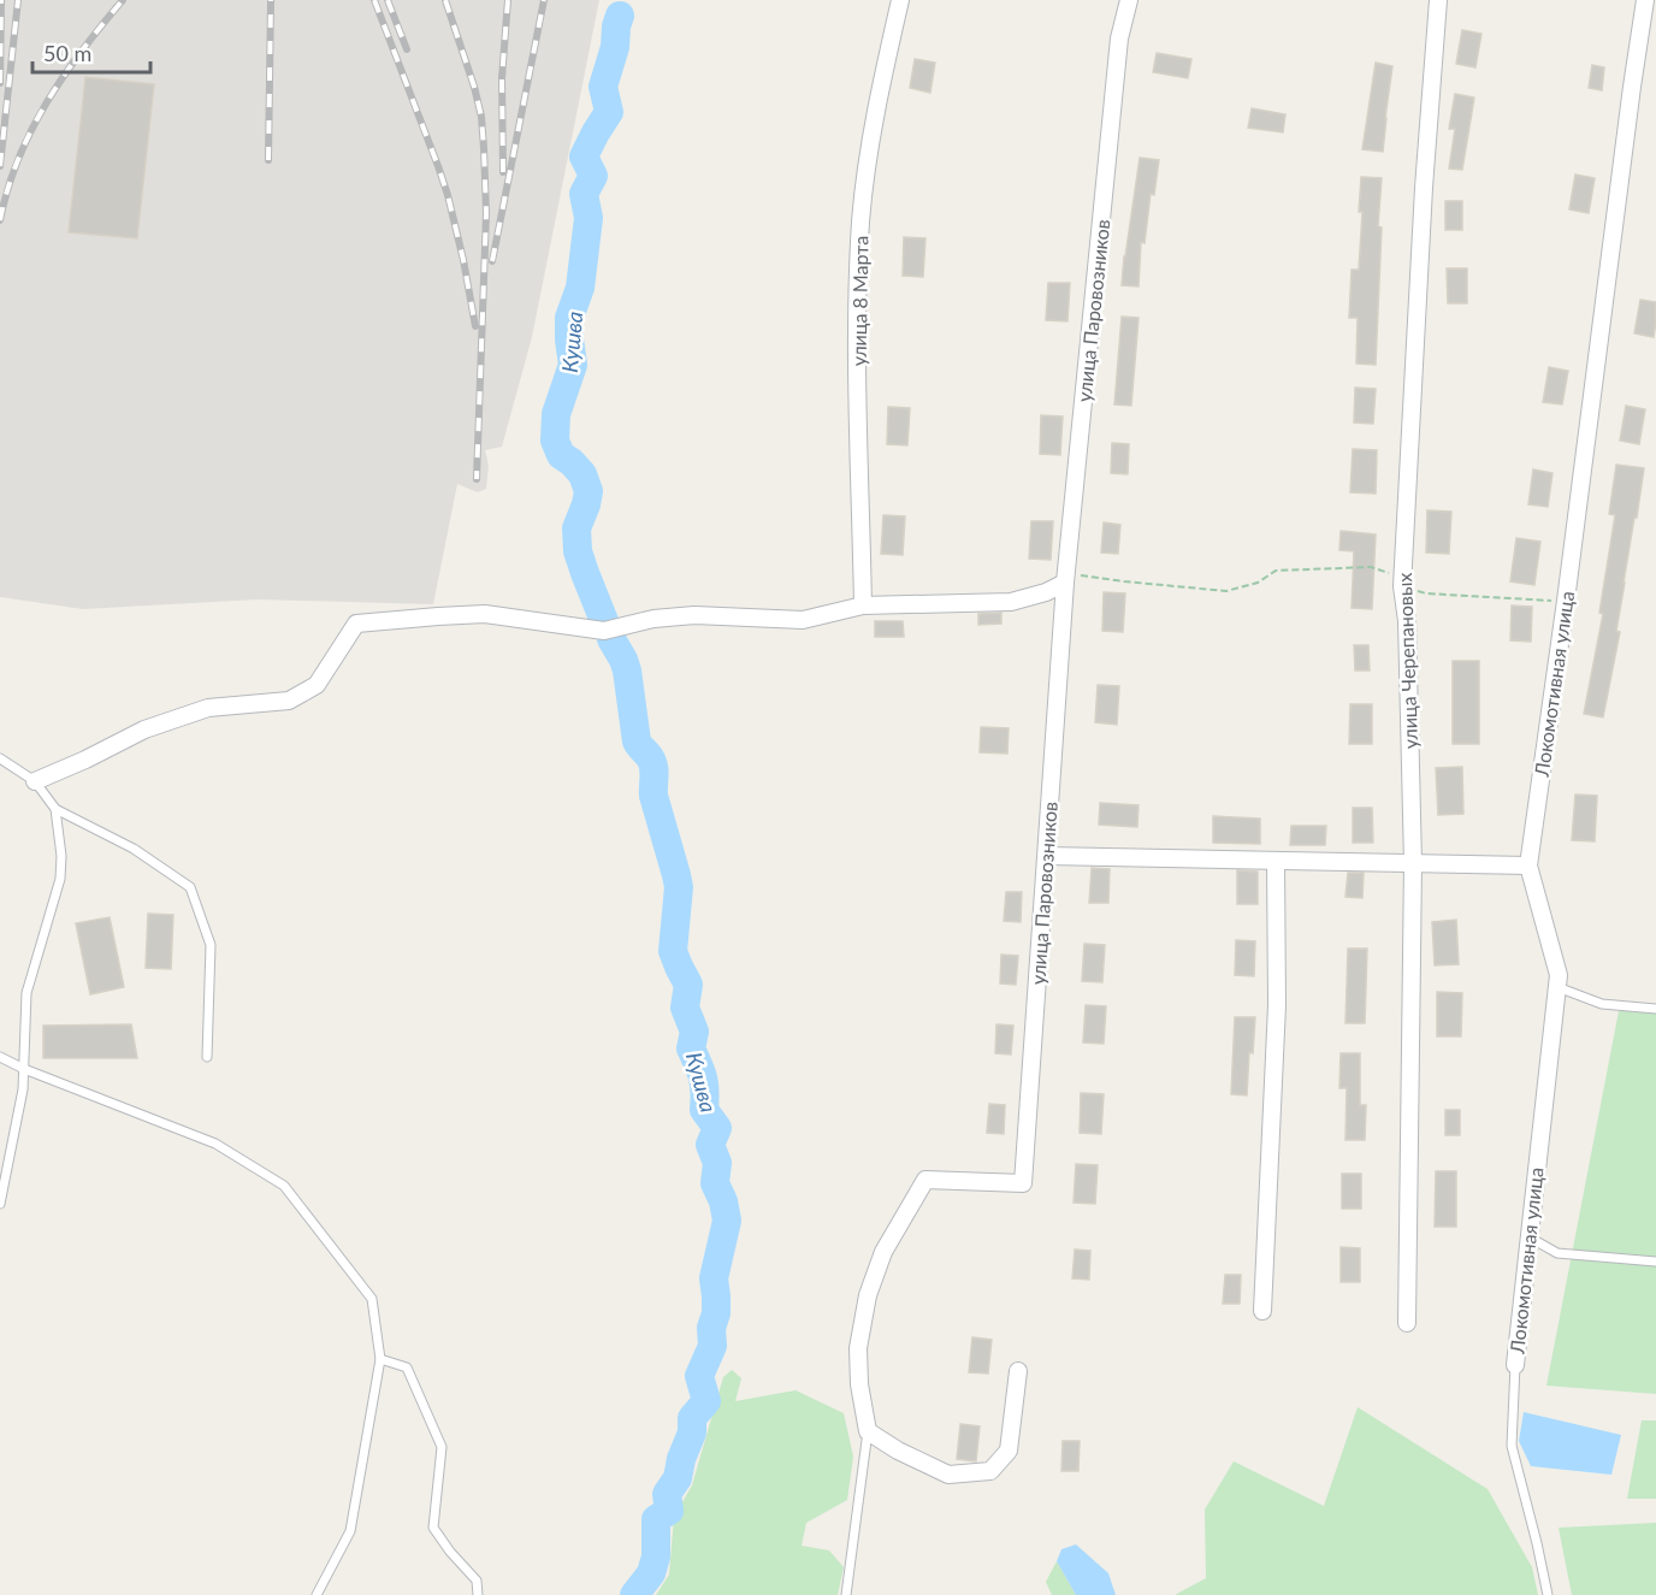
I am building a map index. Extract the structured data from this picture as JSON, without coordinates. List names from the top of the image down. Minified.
{"streets":{"street":["улица 8 Марта","улица Паровозников","улица Черепановых","Локомотивная улица"]},"water":["Кушва"],"scale_bar":"50 m"}
